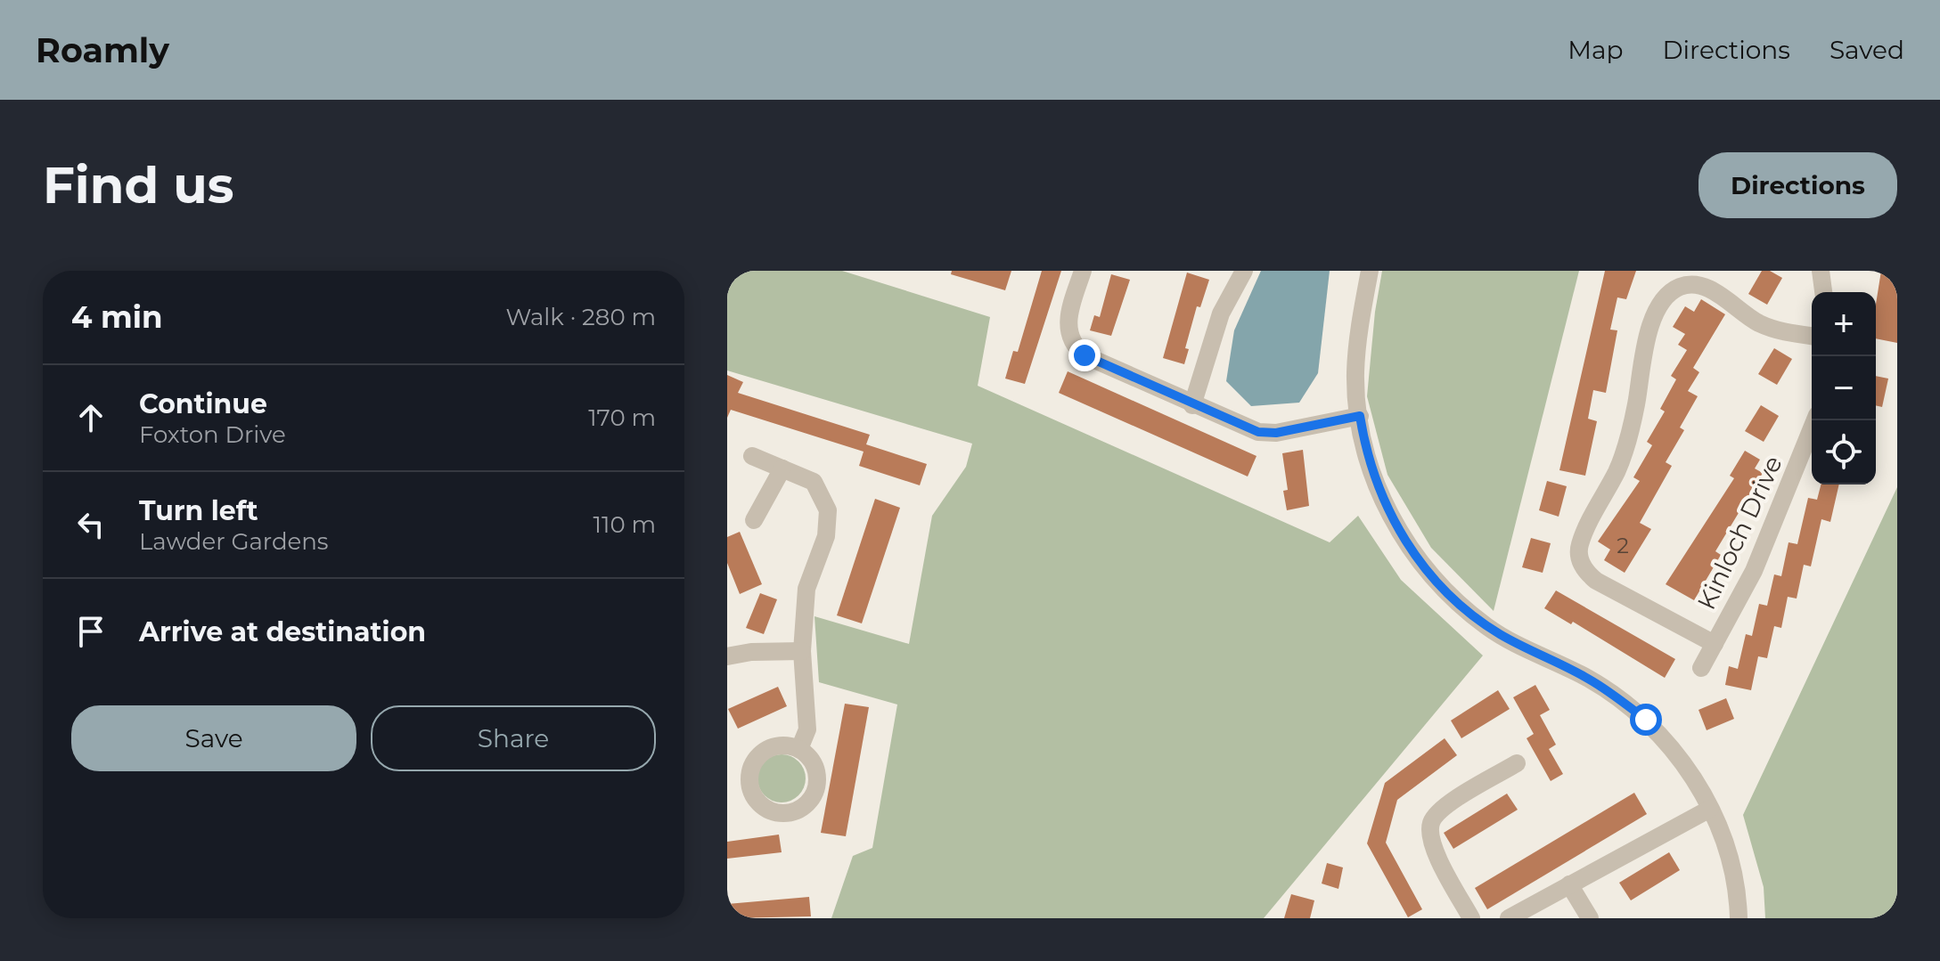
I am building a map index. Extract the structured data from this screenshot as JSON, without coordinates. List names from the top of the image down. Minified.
{"streets":{"street":["Kinloch Drive"]},"house_numbers":["2"],"page":{"header":"Roamly","nav":["Map","Directions","Saved"],"buttons":["Directions",["Save","Share"]],"title":"Find us","heading":["4 min","Walk · 280 m"],"map_buttons":["+","−"],"list":[["Continue","Foxton Drive","170 m"],["Turn left","Lawder Gardens","110 m"],"Arrive at destination"]}}
